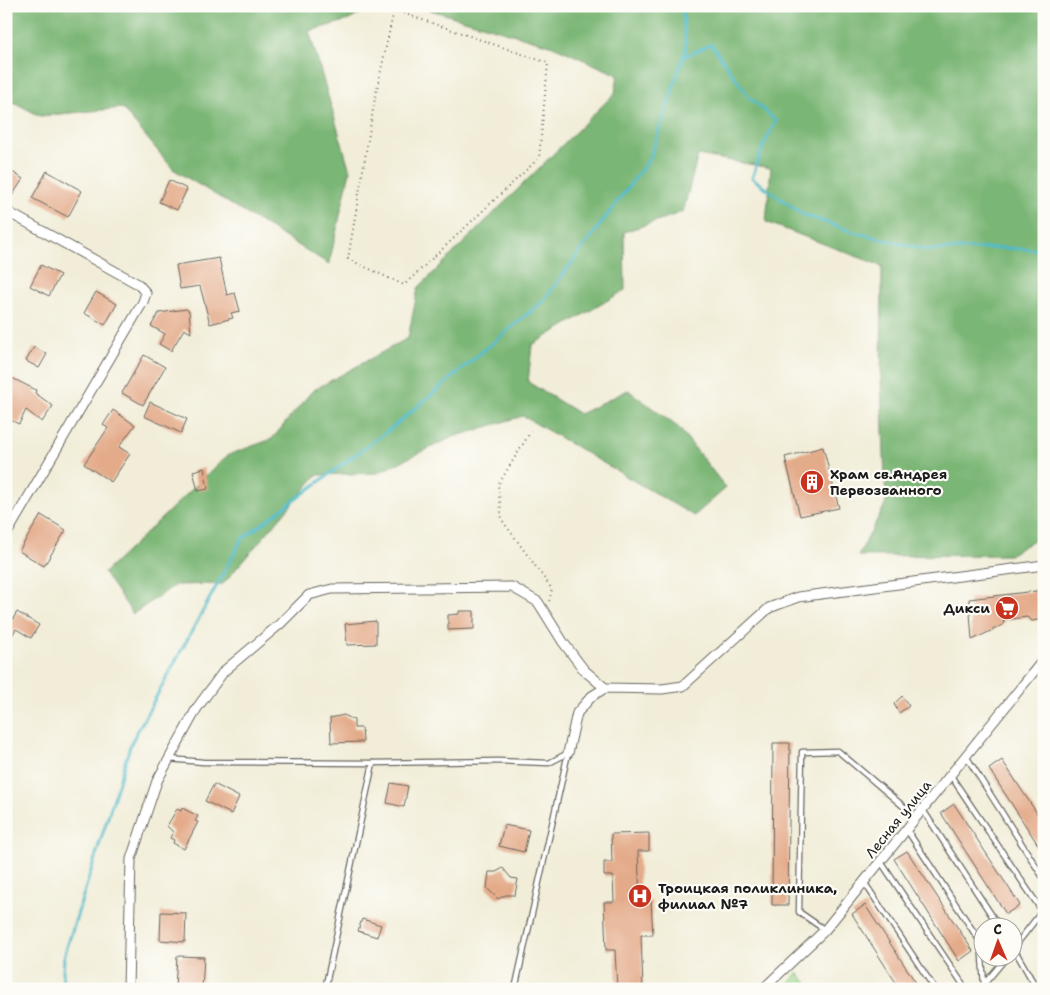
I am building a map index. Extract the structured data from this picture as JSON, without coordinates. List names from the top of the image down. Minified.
{"streets":{"street":["Лесная улица"]},"places":{"building":["Храм св.Андрея Первозванного"],"supermarket":["Дикси"],"hospital":["Троицкая поликлиника, филиал №7"]},"north":"top"}
